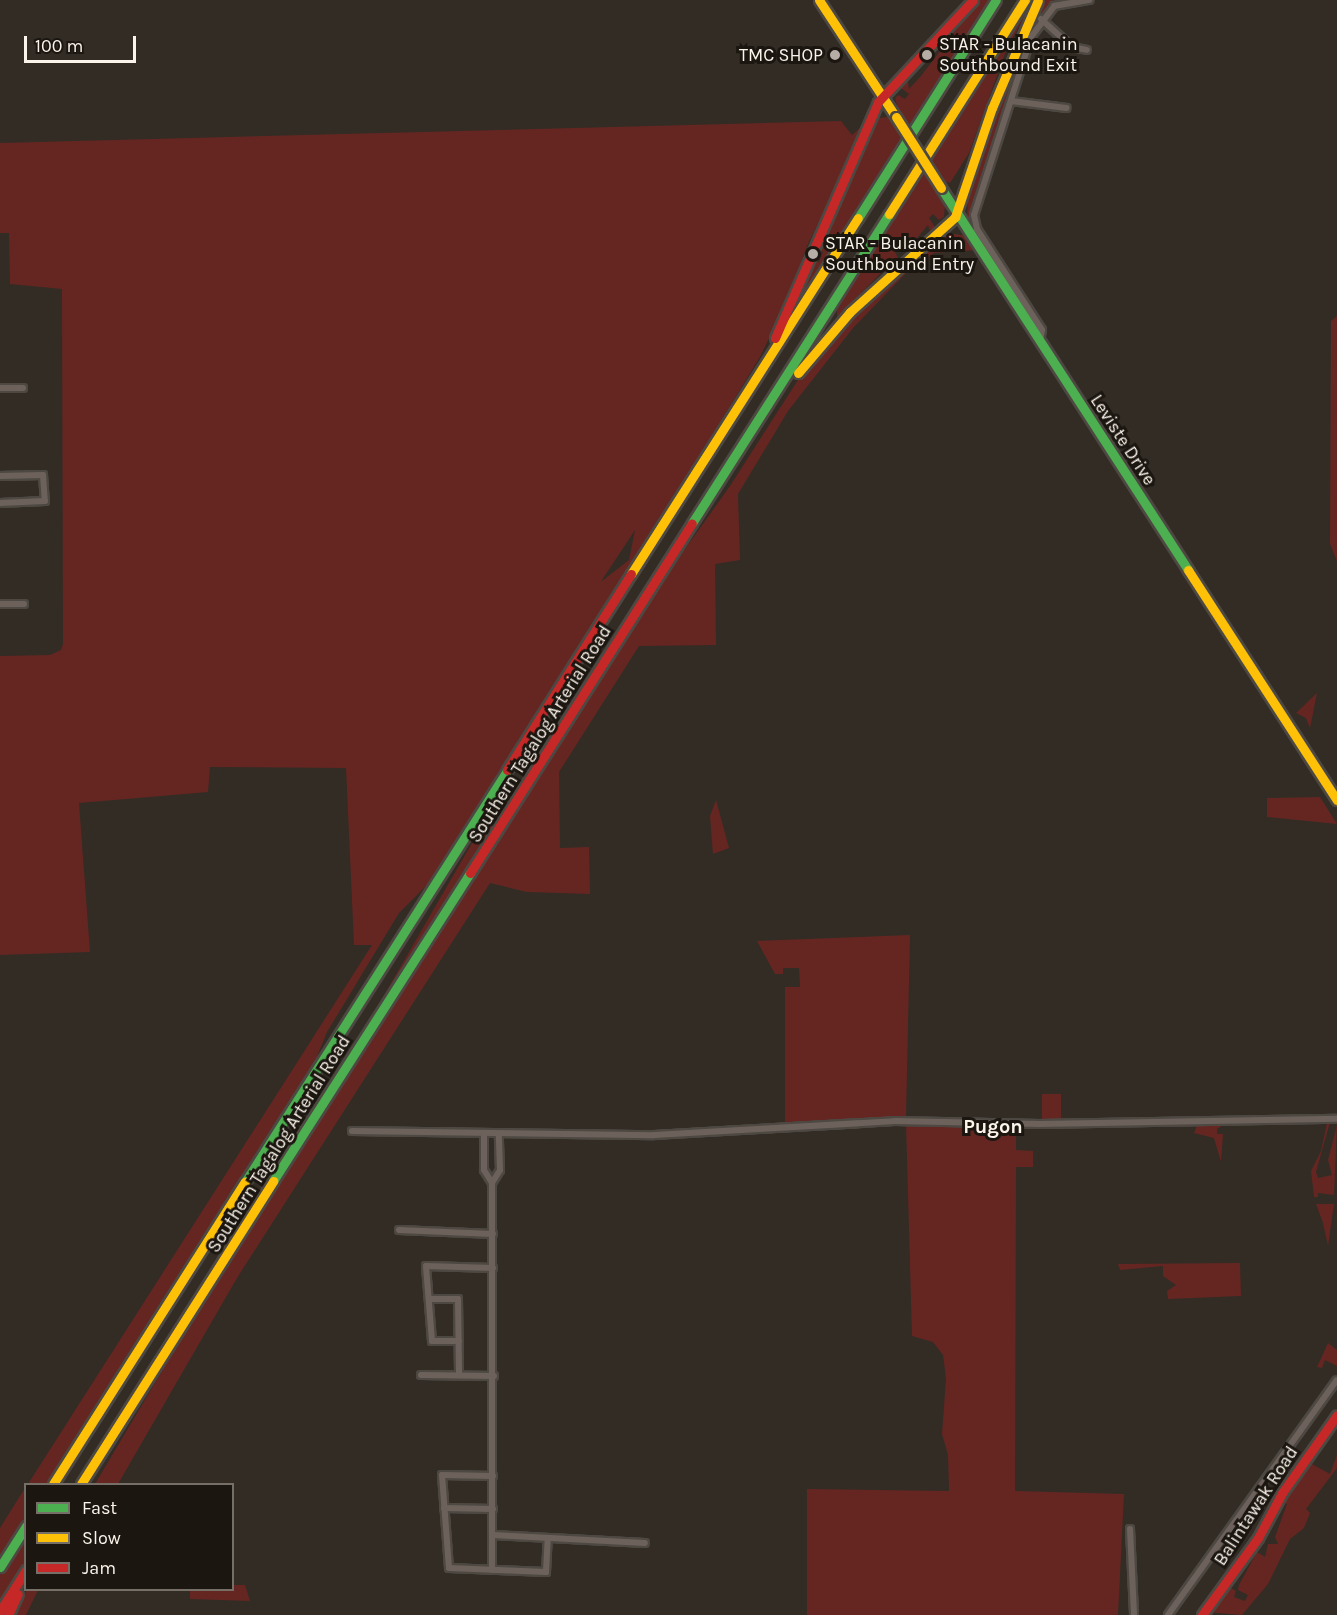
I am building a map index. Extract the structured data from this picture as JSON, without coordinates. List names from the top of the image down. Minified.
{"streets":{"main road":["Leviste Drive","Southern Tagalog Arterial Road","Balintawak Road"]},"districts":["Pugon"],"places":["TMC SHOP","STAR - Bulacanin Southbound Exit","STAR - Bulacanin Southbound Entry"],"legend":["Fast","Slow","Jam"],"scale_bar":"100 m"}
